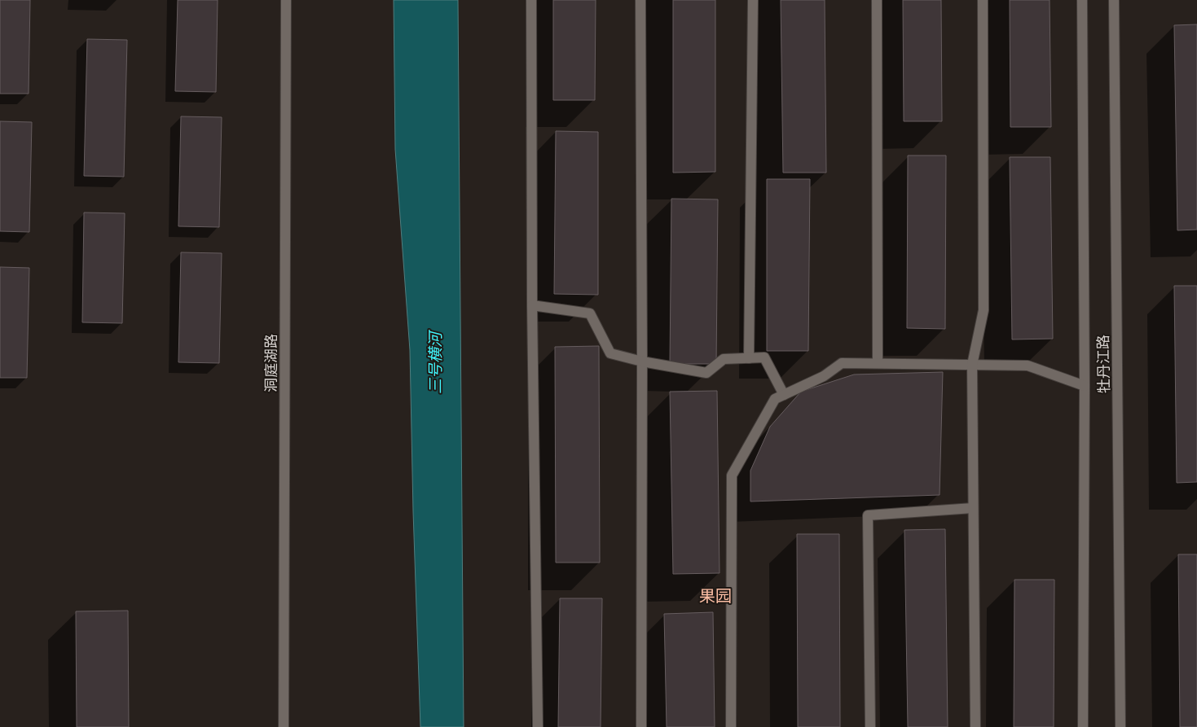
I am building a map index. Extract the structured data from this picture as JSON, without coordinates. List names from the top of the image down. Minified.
{"streets":{"street":["洞庭湖路","牡丹江路"]},"districts":["果园"],"water":["三号横河"]}
